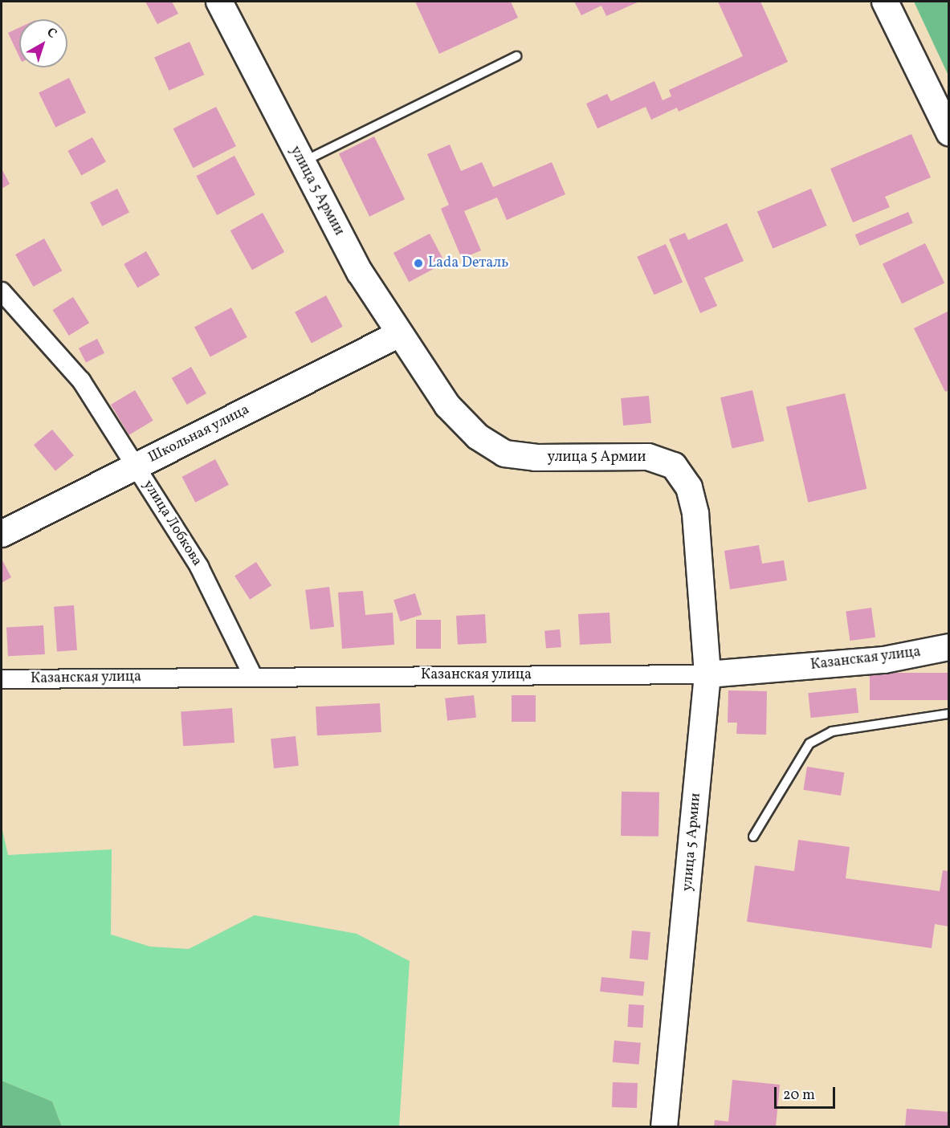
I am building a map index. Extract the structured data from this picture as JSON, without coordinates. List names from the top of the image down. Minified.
{"streets":{"main road":["улица 5 Армии","Школьная улица","Казанская улица"],"street":["улица Лобкова"]},"crossings":[["улица 5 Армии","Школьная улица"],["улица 5 Армии","Казанская улица"],["Школьная улица","улица Лобкова"],["улица Лобкова","Казанская улица"]],"places":["Lada Dеталь"],"scale_bar":"20 m","north":"top right"}
